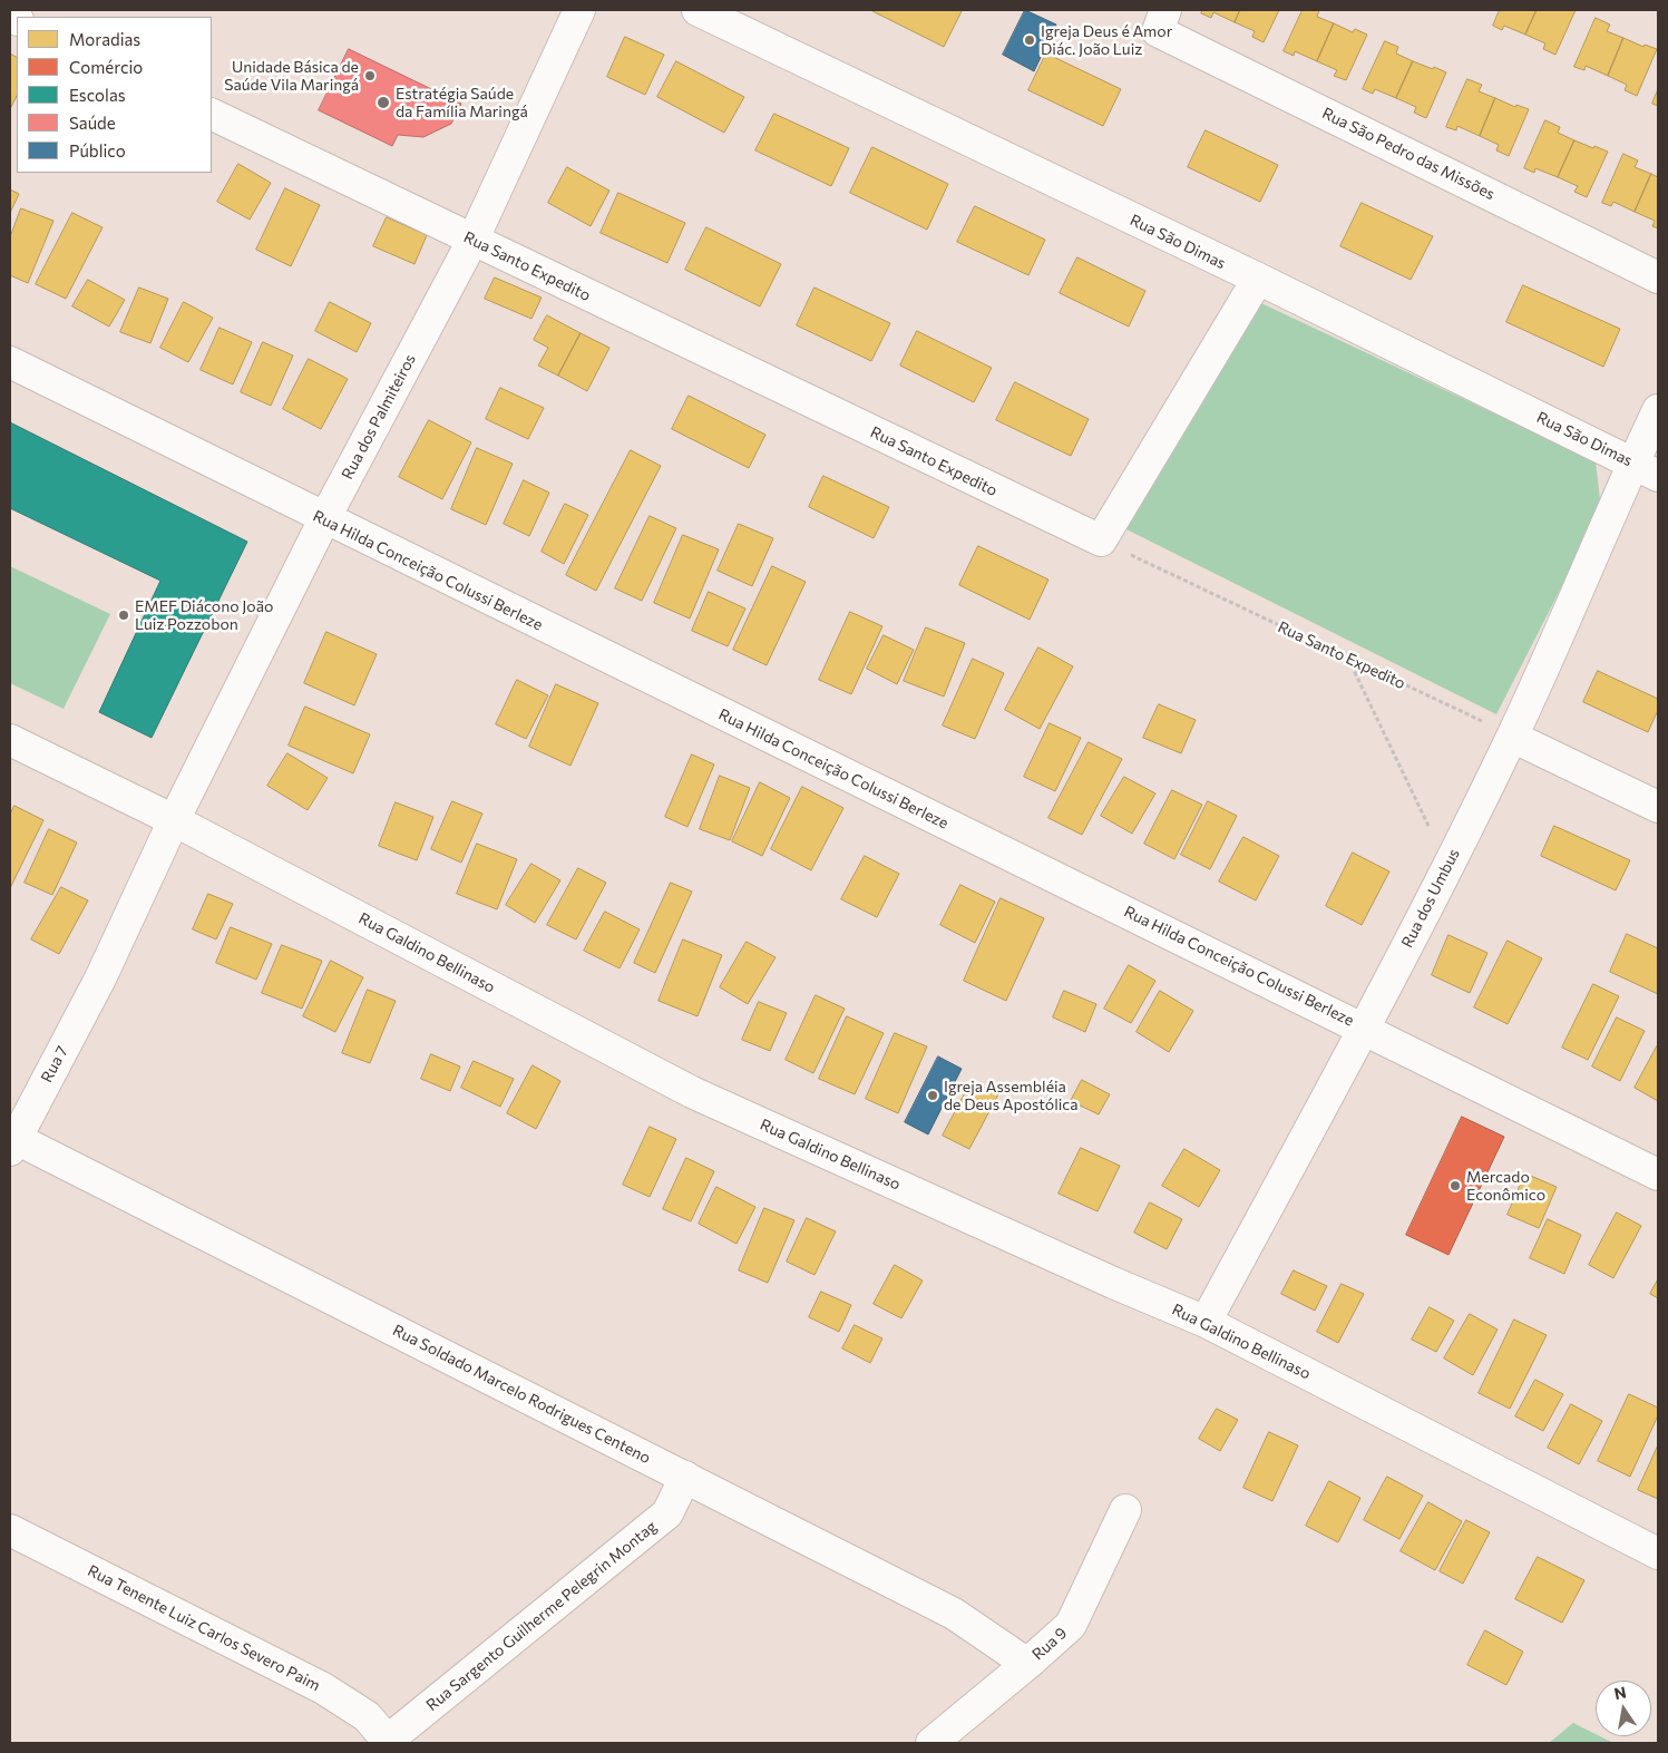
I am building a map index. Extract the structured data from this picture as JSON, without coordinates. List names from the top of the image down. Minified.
{"streets":{"street":["Rua São Pedro das Missões","Rua São Dimas","Rua Santo Expedito","Rua dos Palmiteiros","Rua Hilda Conceição Colussi Berleze","Rua dos Umbus","Rua Galdino Bellinaso","Rua 7","Rua Soldado Marcelo Rodrigues Centeno","Rua Sargento Guilherme Pelegrin Montag","Rua Tenente Luiz Carlos Severo Paim","Rua 9"]},"crossings":[["Rua São Dimas","Rua dos Umbus"],["Rua Santo Expedito","Rua dos Palmiteiros"],["Rua Santo Expedito","Rua dos Umbus"],["Rua dos Palmiteiros","Rua Hilda Conceição Colussi Berleze"],["Rua dos Palmiteiros","Rua Galdino Bellinaso"],["Rua dos Palmiteiros","Rua 7"],["Rua Hilda Conceição Colussi Berleze","Rua dos Umbus"],["Rua dos Umbus","Rua Galdino Bellinaso"],["Rua Galdino Bellinaso","Rua 7"],["Rua 7","Rua Soldado Marcelo Rodrigues Centeno"],["Rua Soldado Marcelo Rodrigues Centeno","Rua Sargento Guilherme Pelegrin Montag"],["Rua Soldado Marcelo Rodrigues Centeno","Rua 9"],["Rua Sargento Guilherme Pelegrin Montag","Rua Tenente Luiz Carlos Severo Paim"]],"places":["Igreja Deus é Amor Diác. João Luiz","Unidade Básica de Saúde Vila Maringá","Estratégia Saúde da Família Maringá","EMEF Diácono João Luiz Pozzobon","Igreja Assembléia de Deus Apostólica","Mercado Econômico"],"legend":["Moradias","Comércio","Escolas","Saúde","Público"],"north":"top"}
